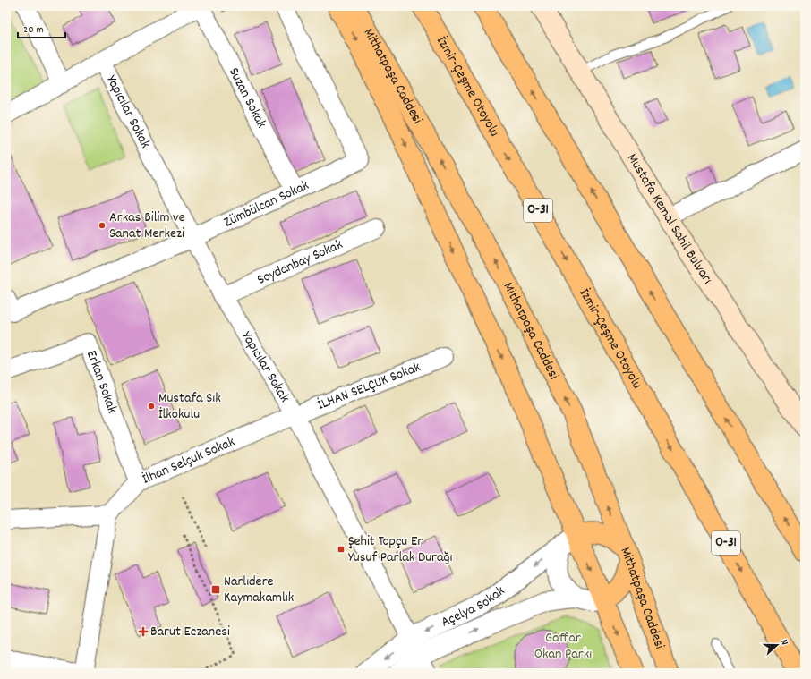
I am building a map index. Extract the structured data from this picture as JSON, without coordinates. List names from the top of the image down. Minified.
{"streets":{"main road":["Mithatpaşa Caddesi","İzmir-Çeşme Otoyolu","O-31","Mustafa Kemal Sahil Bulvarı"],"street":["Suzan Sokak","Yapıcılar Sokak","Zümbülcan Sokak","Soydanbay Sokak","Erkan Sokak","İLHAN SELÇUK Sokak","İlhan Selçuk Sokak","Açelya Sokak"]},"crossings":[["Mithatpaşa Caddesi","Açelya Sokak"],["Suzan Sokak","Zümbülcan Sokak"],["Yapıcılar Sokak","Zümbülcan Sokak"],["Yapıcılar Sokak","Soydanbay Sokak"],["Yapıcılar Sokak","İLHAN SELÇUK Sokak"],["Yapıcılar Sokak","İlhan Selçuk Sokak"],["Yapıcılar Sokak","Açelya Sokak"],["Erkan Sokak","İlhan Selçuk Sokak"],["İLHAN SELÇUK Sokak","İlhan Selçuk Sokak"]],"parks":["Gaffar Okan Parkı"],"places":{"other":["Arkas Bilim ve Sanat Merkezi","Mustafa Sık İlkokulu"],"transit":["Şehit Topçu Er Yusuf Parlak Durağı","Narlıdere Kaymakamlık"],"health":["Barut Eczanesi"]},"scale_bar":"20 m","north":"right"}
